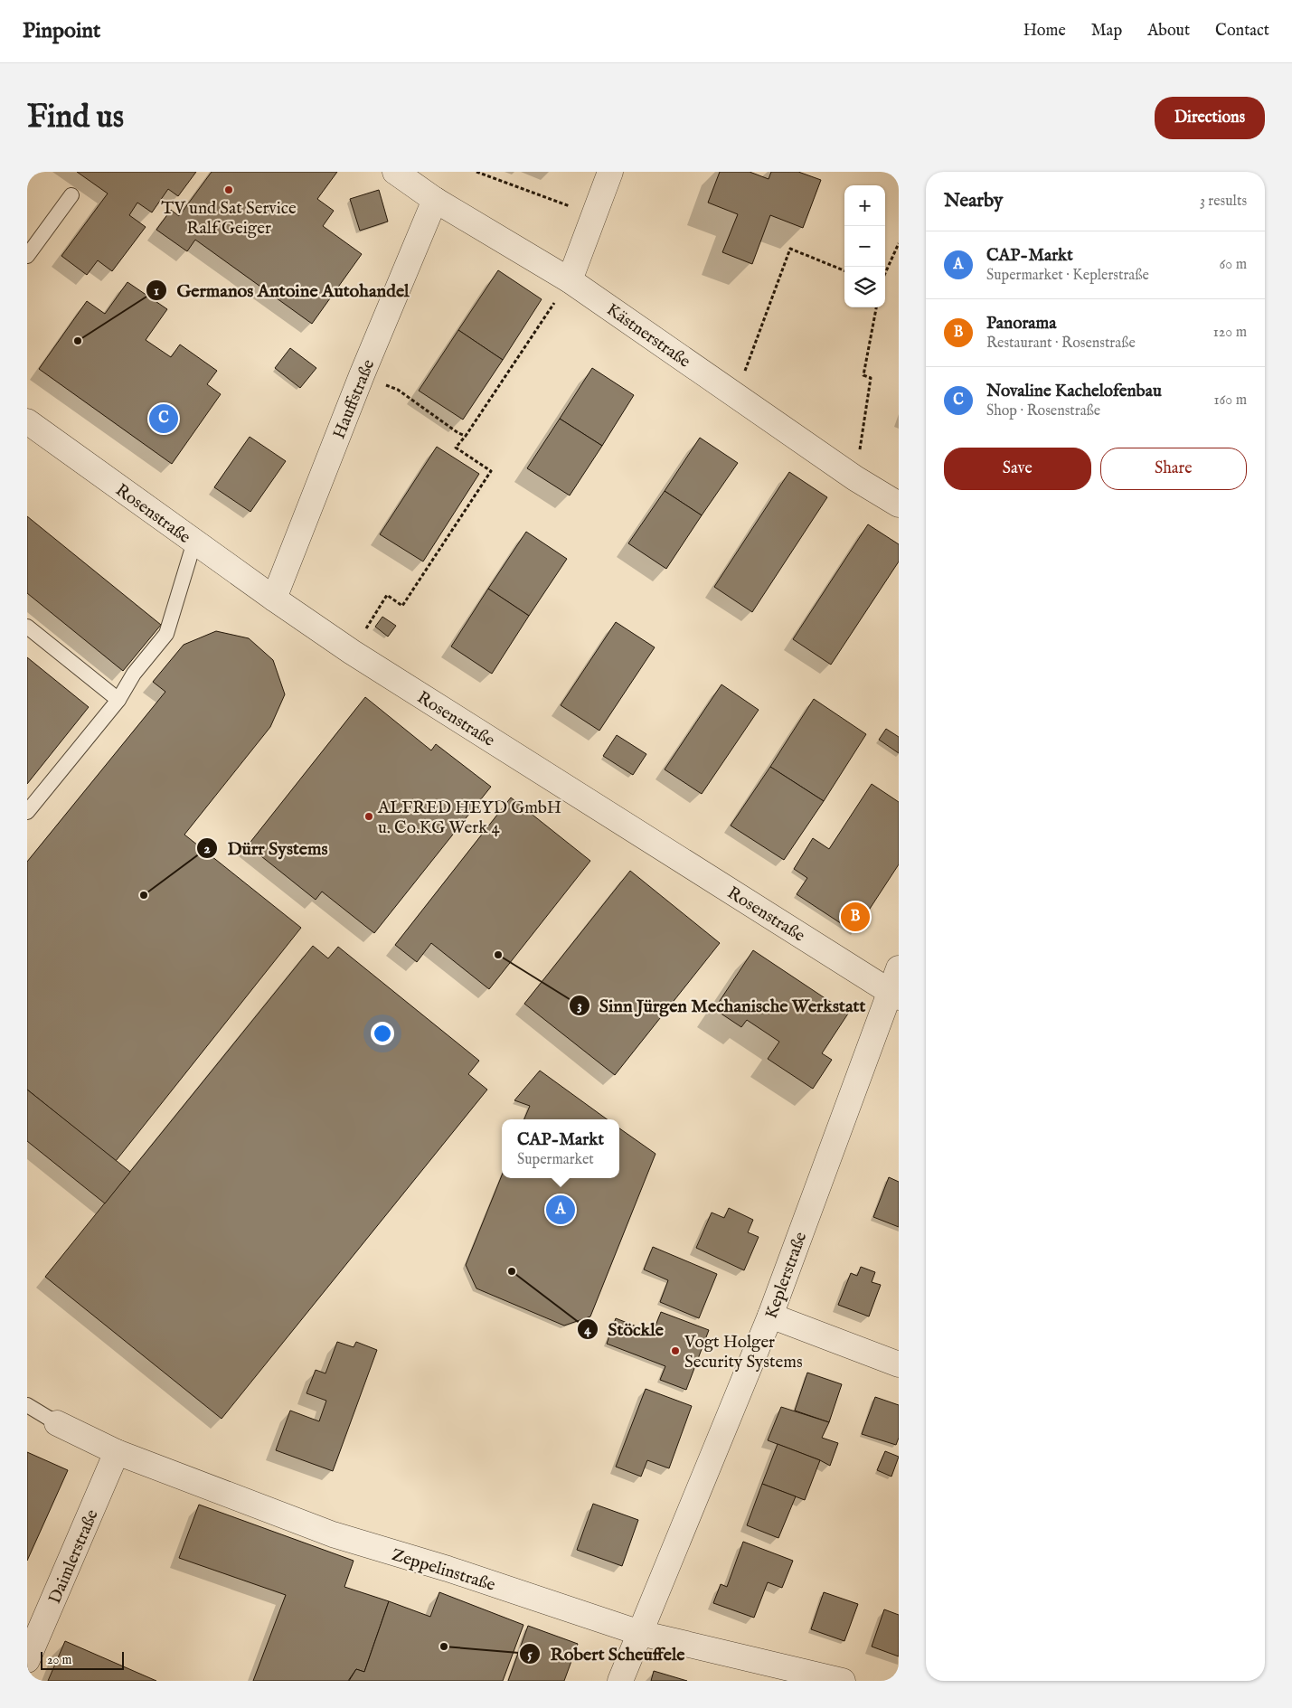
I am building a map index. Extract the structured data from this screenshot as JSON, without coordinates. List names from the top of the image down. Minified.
{"streets":{"street":["Kästnerstraße","Hauffstraße","Rosenstraße","Keplerstraße","Daimlerstraße","Zeppelinstraße"]},"crossings":[["Kästnerstraße","Hauffstraße"],["Hauffstraße","Rosenstraße"],["Rosenstraße","Keplerstraße"],["Keplerstraße","Zeppelinstraße"],["Daimlerstraße","Zeppelinstraße"]],"places":["TV und Sat Service Ralf Geiger","Germanos Antoine Autohandel","ALFRED HEYD GmbH u. Co.KG Werk 4","Dürr Systems","Sinn Jürgen Mechanische Werkstatt","Stöckle","Vogt Holger Security Systems","Robert Scheuffele"],"scale_bar":"20 m","page":{"header":"Pinpoint","nav":["Home","Map","About","Contact"],"buttons":["Directions",["Save","Share"]],"title":"Find us","heading":["Nearby","3 results"],"map_buttons":["+","−"],"list":[{"mark":"A","name":"CAP-Markt","note":"Supermarket · Keplerstraße","value":"60 m"},{"mark":"B","name":"Panorama","note":"Restaurant · Rosenstraße","value":"120 m"},{"mark":"C","name":"Novaline Kachelofenbau","note":"Shop · Rosenstraße","value":"160 m"}],"pins":["C","B","A"],"popup":["CAP-Markt","Supermarket"],"scale":"20 m"}}
